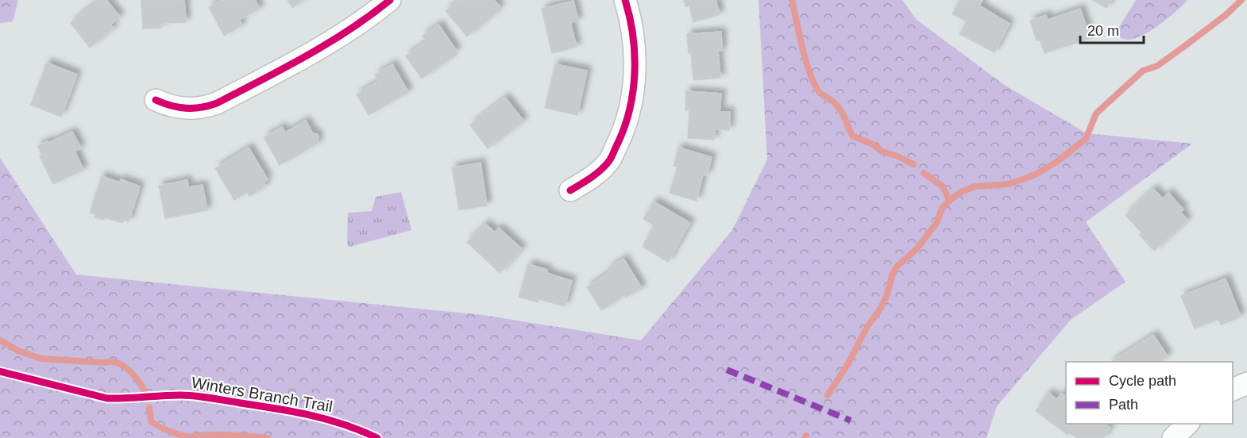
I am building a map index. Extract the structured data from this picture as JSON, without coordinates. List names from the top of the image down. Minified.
{"streets":{"cycle path":["Winters Branch Trail"]},"legend":["Cycle path","Path"],"scale_bar":"20 m"}
